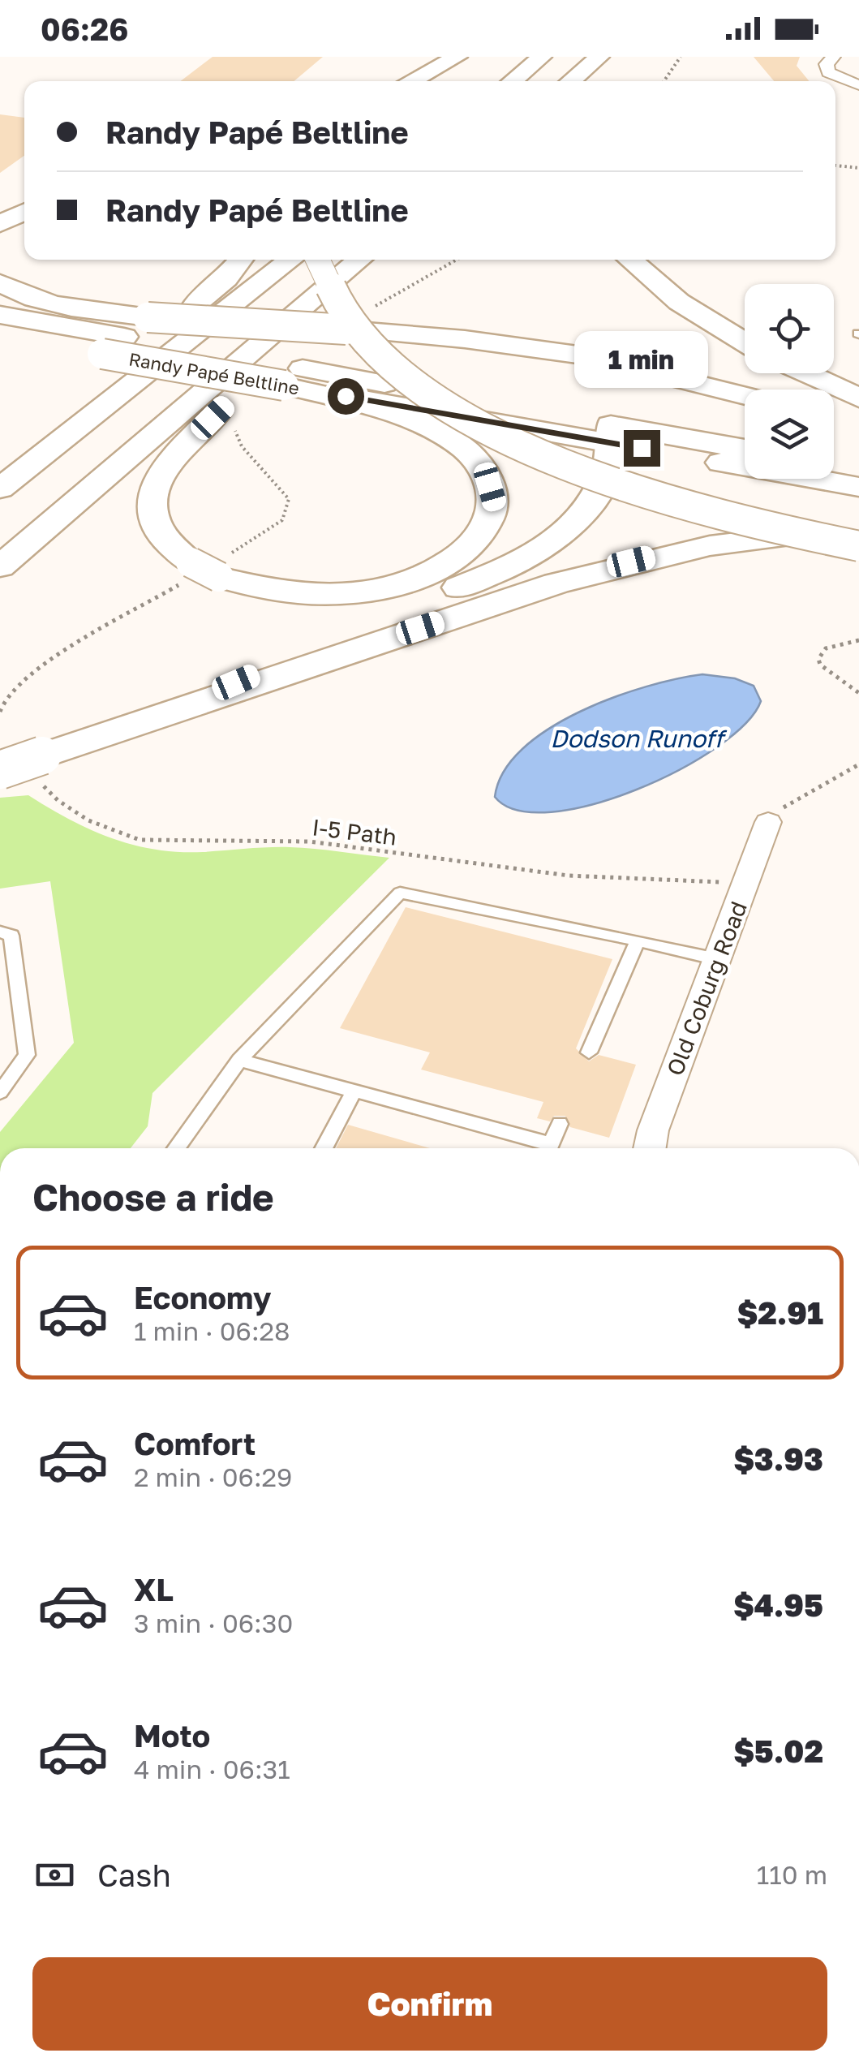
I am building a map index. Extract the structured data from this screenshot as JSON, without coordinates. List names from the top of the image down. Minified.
{"streets":{"main road":["Randy Papé Beltline"],"street":["Old Coburg Road"],"path":["I-5 Path"]},"crossings":[["I-5 Path","Old Coburg Road"]],"water":["Dodson Runoff"],"page":{"status":"06:26","banner":["Randy Papé Beltline","Randy Papé Beltline"],"bubble":"1 min","heading":"Choose a ride","list":[{"name":"Economy","note":"1 min · 06:28","value":"$2.91"},{"name":"Comfort","note":"2 min · 06:29","value":"$3.93"},{"name":"XL","note":"3 min · 06:30","value":"$4.95"},{"name":"Moto","note":"4 min · 06:31","value":"$5.02"}],"pay":["Cash","110 m"],"buttons":"Confirm"}}
